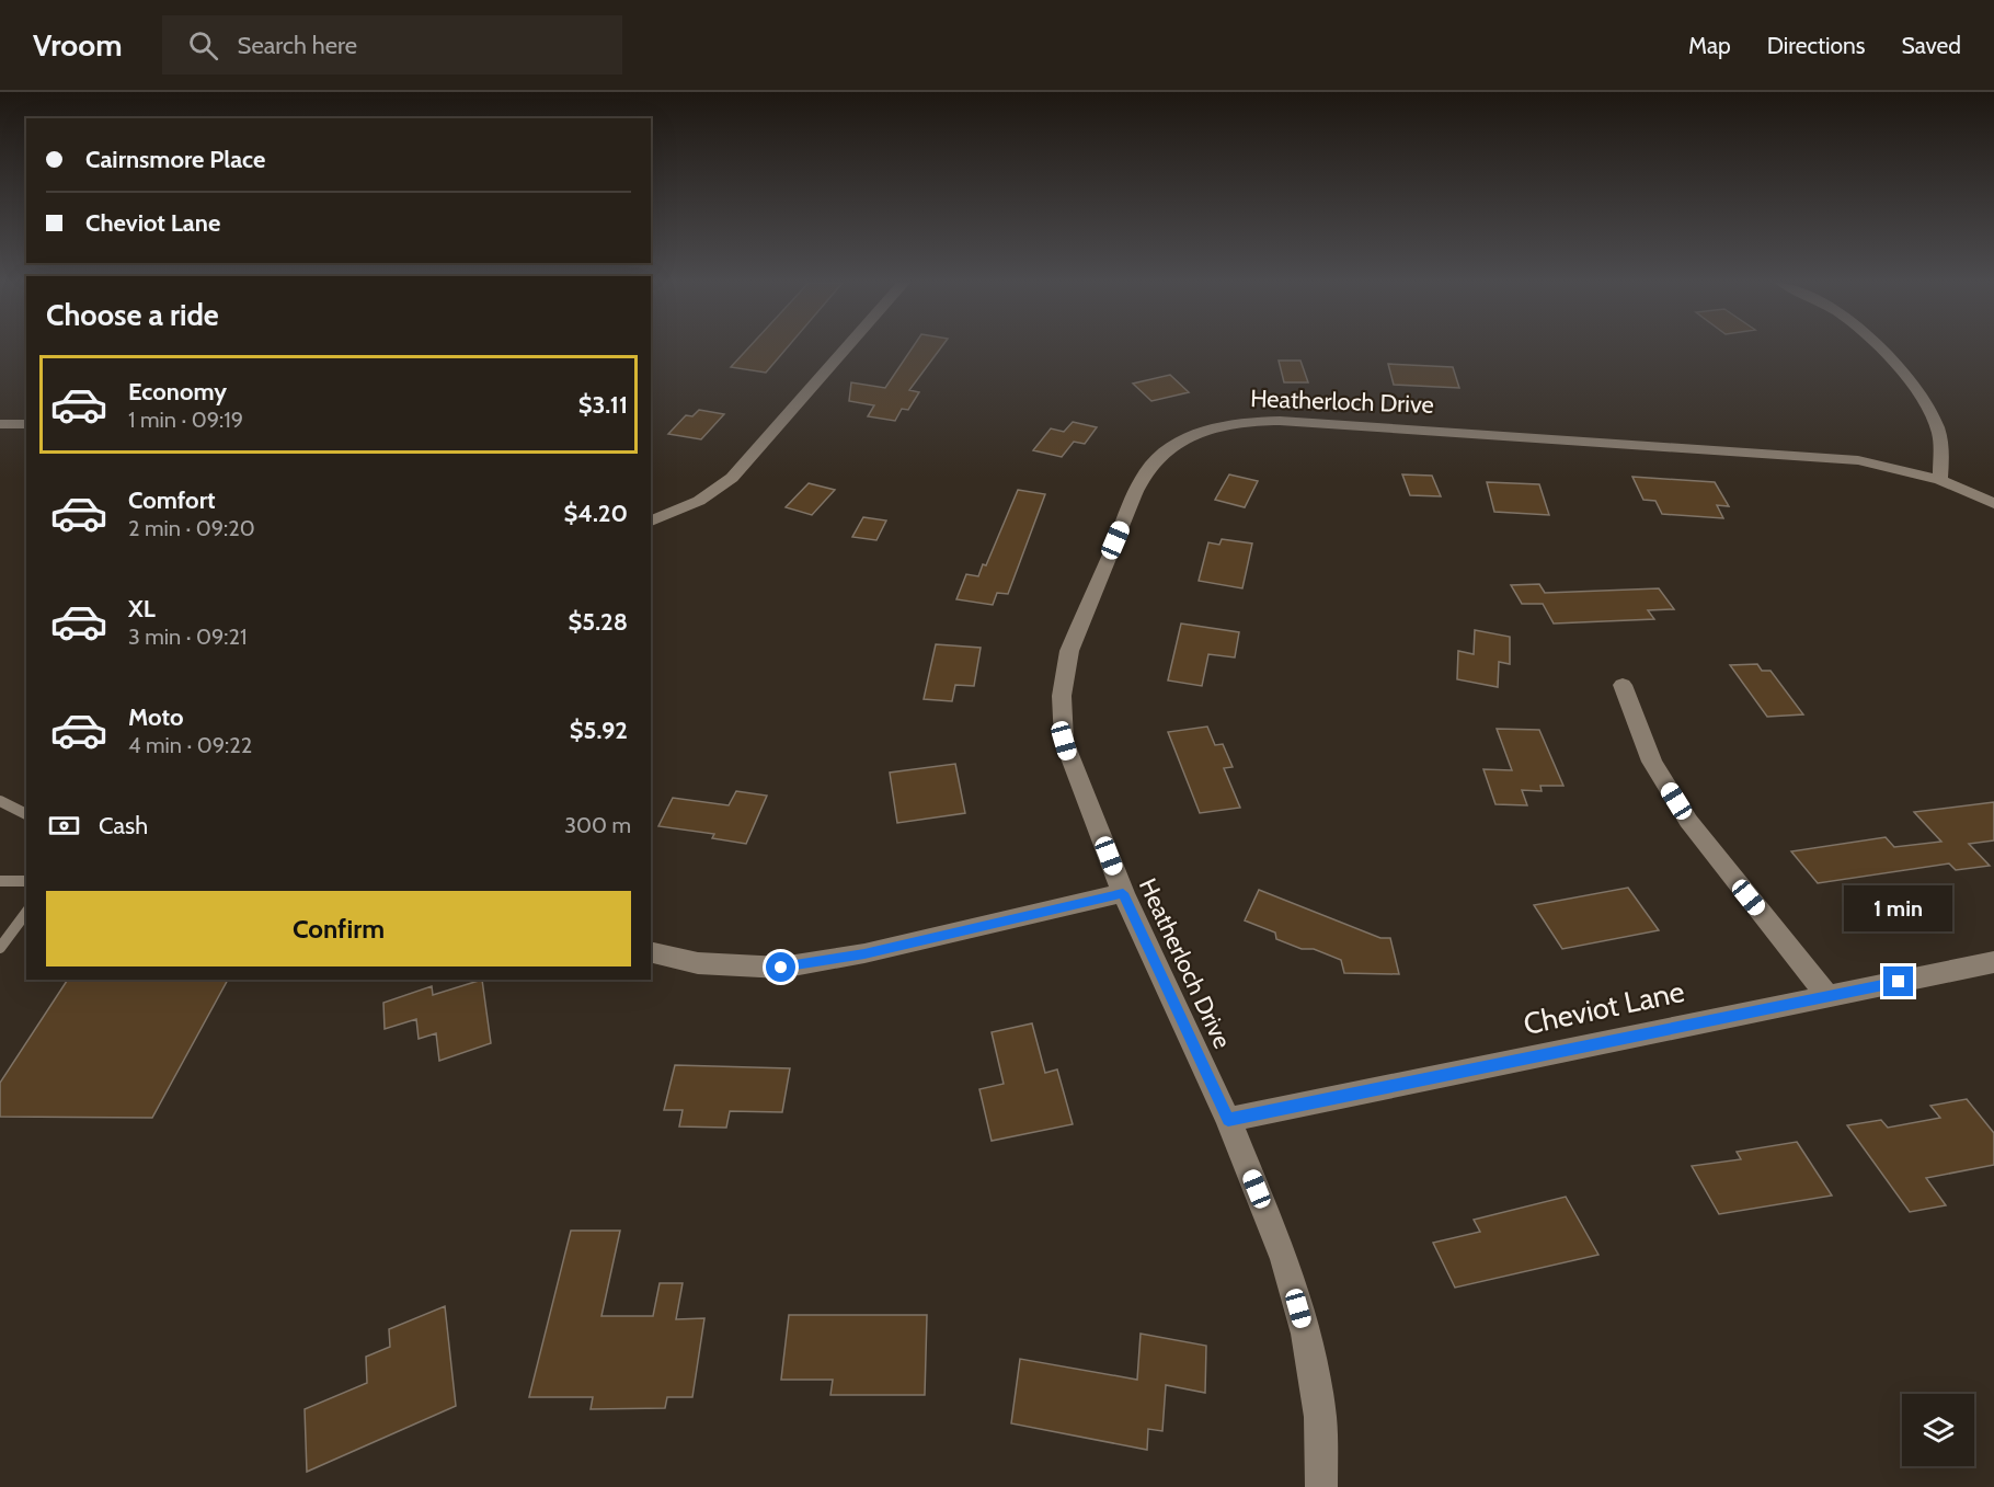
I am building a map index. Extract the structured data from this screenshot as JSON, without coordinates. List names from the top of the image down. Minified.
{"streets":{"street":["Heatherloch Drive","Cheviot Lane"]},"crossings":[["Heatherloch Drive","Cheviot Lane"]],"page":{"header":"Vroom","search":"Search here","nav":["Map","Directions","Saved"],"banner":["Cairnsmore Place","Cheviot Lane"],"heading":"Choose a ride","list":[{"name":"Economy","note":"1 min · 09:19","value":"$3.11"},{"name":"Comfort","note":"2 min · 09:20","value":"$4.20"},{"name":"XL","note":"3 min · 09:21","value":"$5.28"},{"name":"Moto","note":"4 min · 09:22","value":"$5.92"}],"pay":["Cash","300 m"],"buttons":"Confirm","bubble":"1 min"}}
